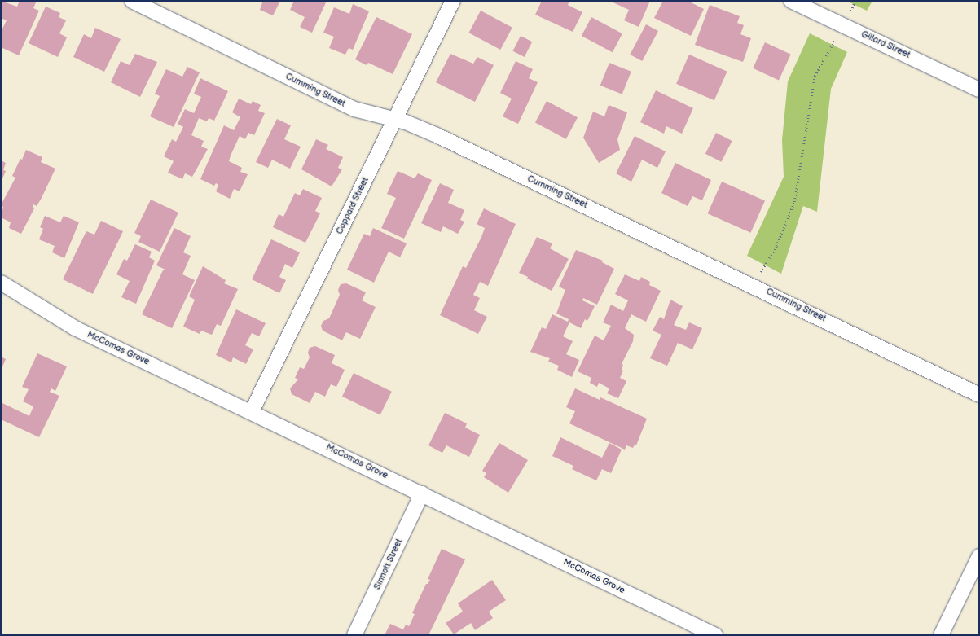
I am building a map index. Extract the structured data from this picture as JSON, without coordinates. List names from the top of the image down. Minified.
{"streets":{"street":["Gillard Street","Cumming Street","Coppard Street","McComas Grove","Sinnott Street"]},"crossings":[["Cumming Street","Coppard Street"],["Coppard Street","McComas Grove"],["McComas Grove","Sinnott Street"]]}
